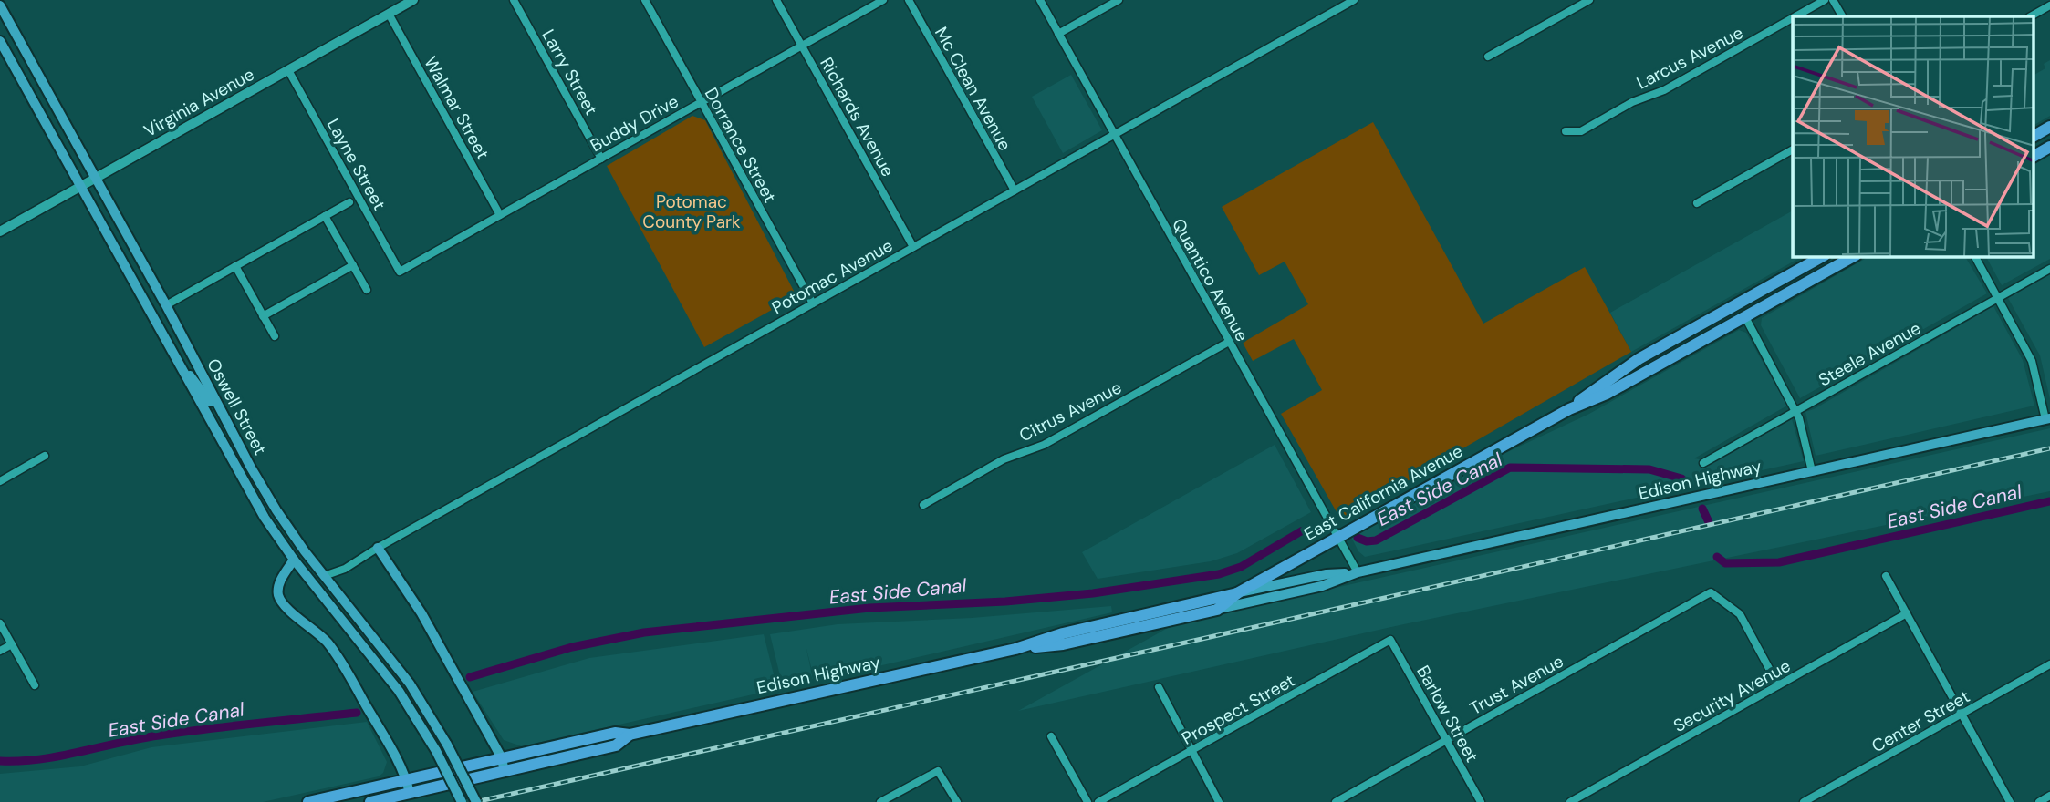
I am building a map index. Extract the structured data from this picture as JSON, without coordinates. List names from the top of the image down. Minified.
{"streets":{"main road":["Oswell Street","Edison Highway","East California Avenue"],"street":["Larcus Avenue","Larry Street","Mc Clean Avenue","Virginia Avenue","Walmar Street","Richards Avenue","Buddy Drive","Dorrance Street","Layne Street","Potomac Avenue","Quantico Avenue","Steele Avenue","Citrus Avenue","Trust Avenue","Security Avenue","Prospect Street","Barlow Street","Center Street"]},"crossings":[["Larry Street","Buddy Drive"],["Mc Clean Avenue","Potomac Avenue"],["Virginia Avenue","Walmar Street"],["Virginia Avenue","Layne Street"],["Virginia Avenue","Oswell Street"],["Walmar Street","Buddy Drive"],["Richards Avenue","Buddy Drive"],["Richards Avenue","Potomac Avenue"],["Buddy Drive","Dorrance Street"],["Buddy Drive","Layne Street"],["Dorrance Street","Potomac Avenue"],["Potomac Avenue","Quantico Avenue"],["Potomac Avenue","Oswell Street"],["Quantico Avenue","Citrus Avenue"],["Quantico Avenue","Edison Highway"],["Quantico Avenue","East California Avenue"],["Edison Highway","East California Avenue"],["Trust Avenue","Security Avenue"],["Trust Avenue","Barlow Street"],["Prospect Street","Barlow Street"]],"water":["East Side Canal"],"parks":["Potomac County Park"]}
